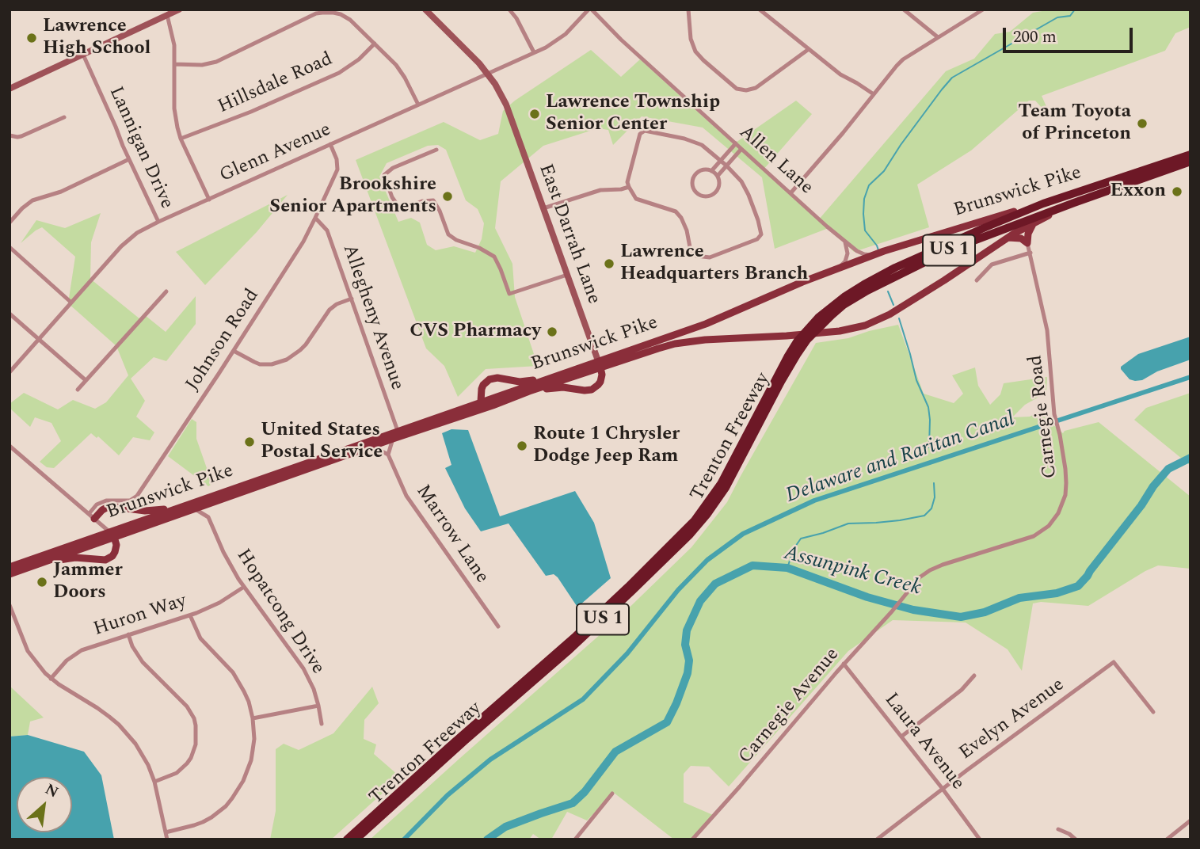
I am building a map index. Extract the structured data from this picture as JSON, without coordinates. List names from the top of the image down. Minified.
{"streets":{"highway":["Brunswick Pike","US 1","Trenton Freeway"],"street":["Hillsdale Road","Lannigan Drive","Glenn Avenue","Allen Lane","East Darrah Lane","Allegheny Avenue","Johnson Road","Carnegie Road","Marrow Lane","Hopatcong Drive","Huron Way","Carnegie Avenue","Evelyn Avenue","Laura Avenue"]},"crossings":[["Lannigan Drive","Glenn Avenue"],["Glenn Avenue","Allen Lane"],["Glenn Avenue","East Darrah Lane"],["Glenn Avenue","Johnson Road"],["Allen Lane","Brunswick Pike"],["Brunswick Pike","East Darrah Lane"],["Brunswick Pike","Allegheny Avenue"],["Brunswick Pike","Trenton Freeway"],["Allegheny Avenue","Johnson Road"],["Carnegie Road","Carnegie Avenue"],["Hopatcong Drive","Huron Way"],["Carnegie Avenue","Laura Avenue"],["Evelyn Avenue","Laura Avenue"]],"water":["Delaware and Raritan Canal","Assunpink Creek"],"places":["Lawrence High School","Lawrence Township Senior Center","Team Toyota of Princeton","Exxon","Brookshire Senior Apartments","Lawrence Headquarters Branch","CVS Pharmacy","United States Postal Service","Route 1 Chrysler Dodge Jeep Ram","Jammer Doors"],"scale_bar":"200 m","north":"top right"}
